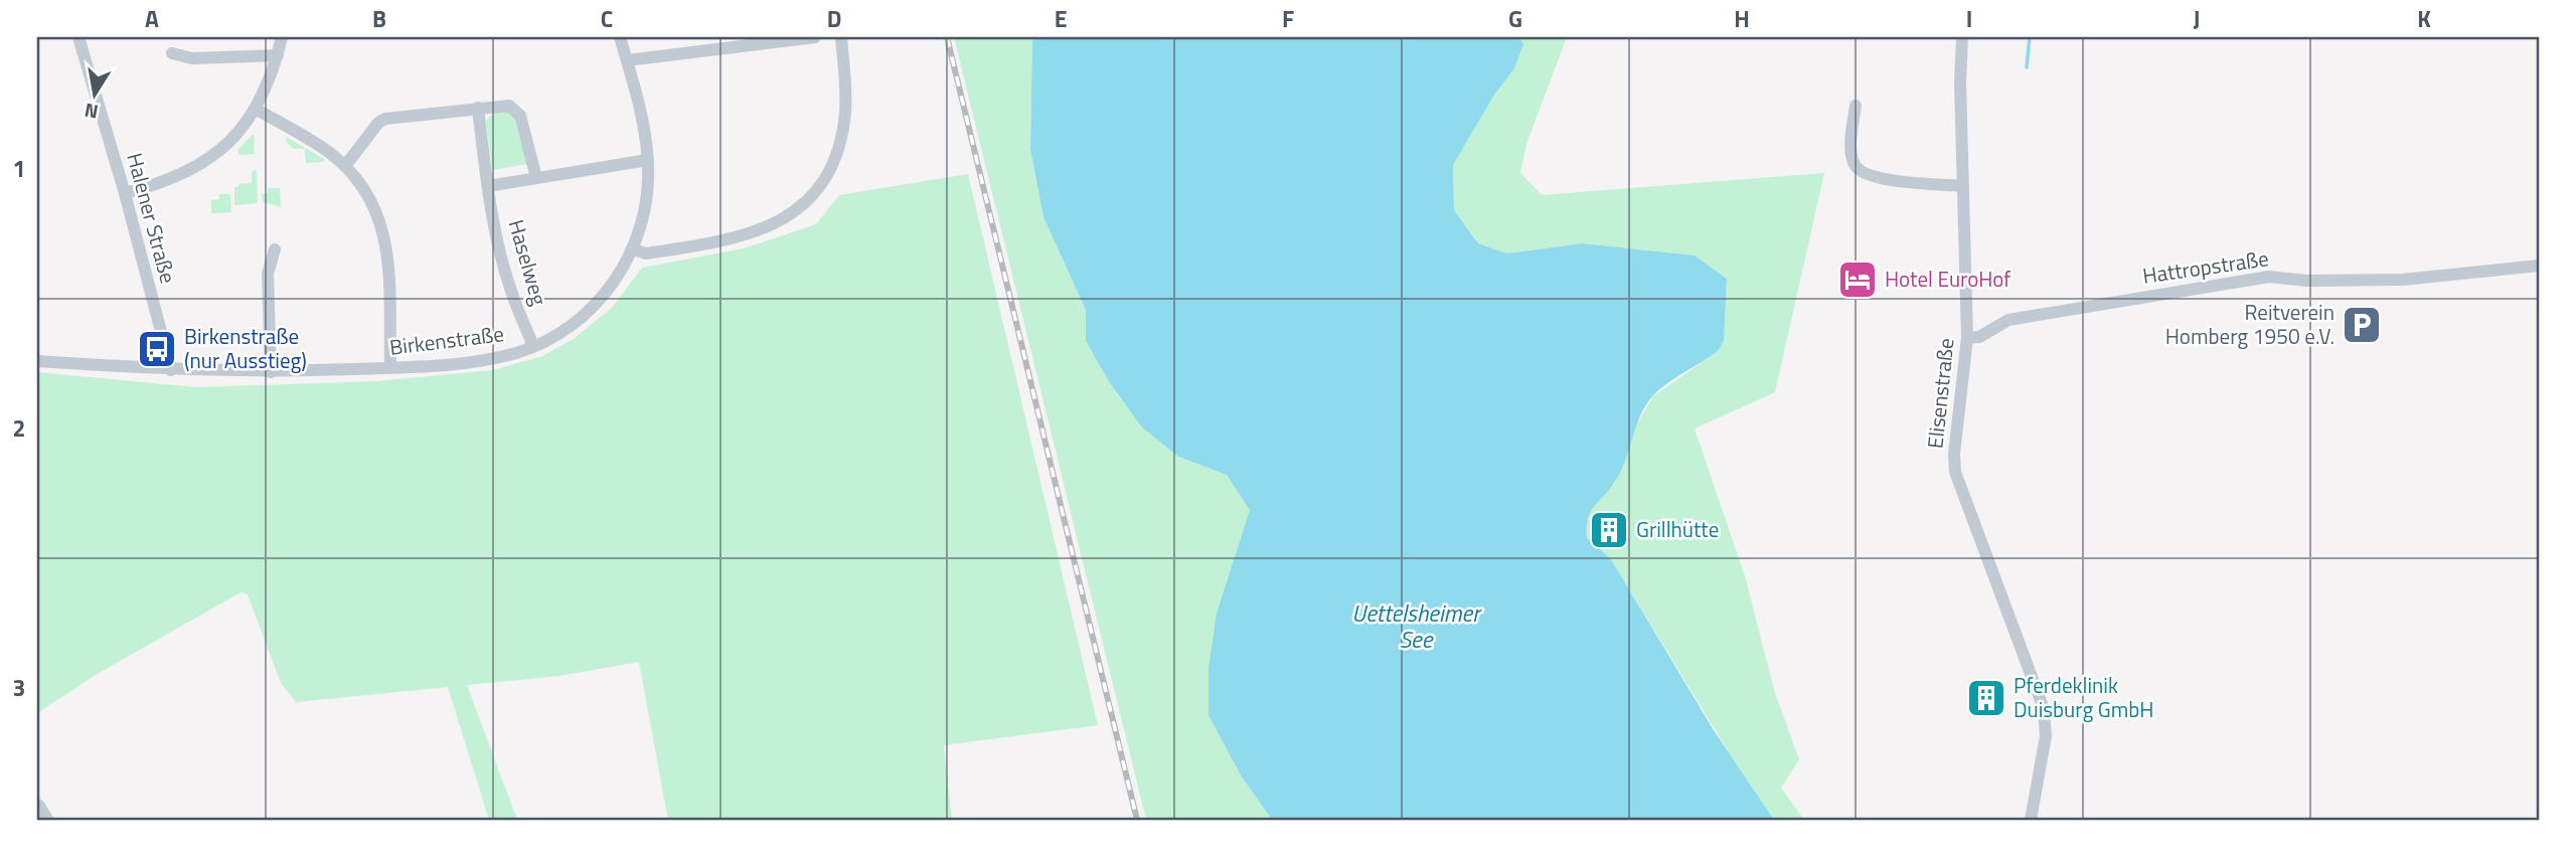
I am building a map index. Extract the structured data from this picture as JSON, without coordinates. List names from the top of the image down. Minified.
{"streets":{"street":["Halener Straße","Haselweg","Hattropstraße","Birkenstraße","Elisenstraße"]},"crossings":[["Halener Straße","Birkenstraße"],["Haselweg","Birkenstraße"],["Hattropstraße","Elisenstraße"]],"water":["Uettelsheimer See"],"places":{"hotel":["Hotel EuroHof"],"parking":["Reitverein Homberg 1950 e.V."],"bus stop":["Birkenstraße (nur Ausstieg)"],"building":["Grillhütte","Pferdeklinik Duisburg GmbH"]},"north":"bottom","grid":{"columns":["A","B","C","D","E","F","G","H","I","J","K"],"rows":["1","2","3"]}}
